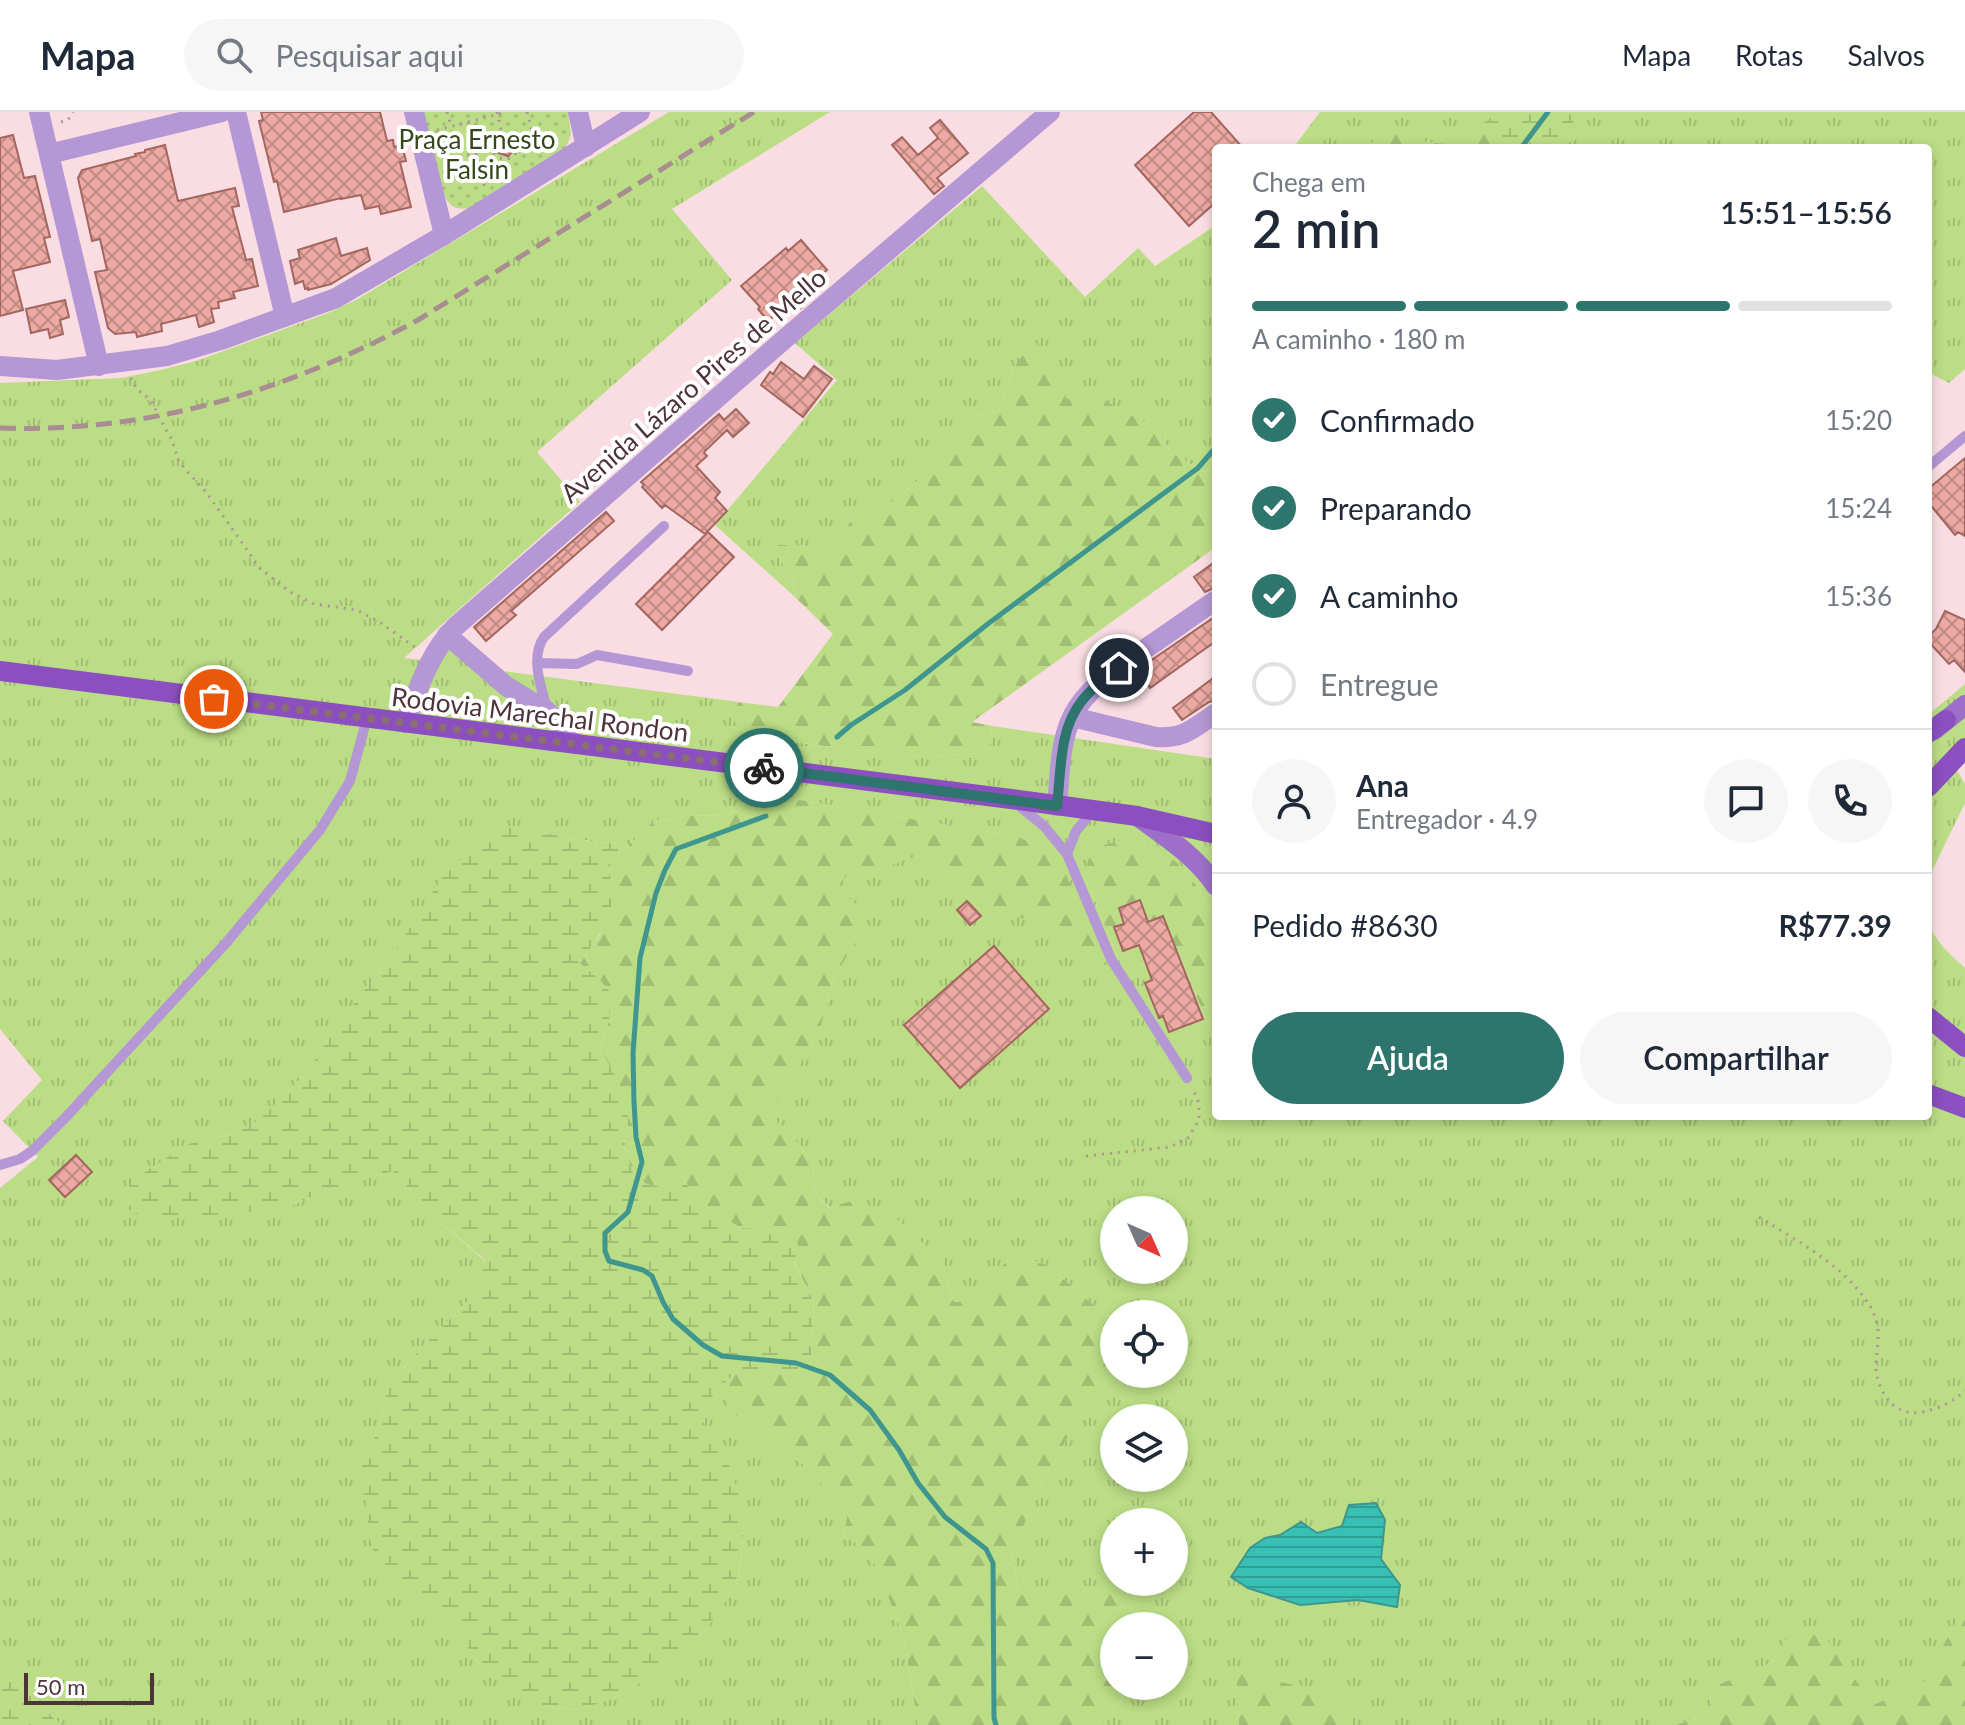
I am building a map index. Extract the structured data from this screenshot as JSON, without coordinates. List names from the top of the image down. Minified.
{"streets":{"main road":["Rodovia Marechal Rondon"],"street":["Avenida Lázaro Pires de Mello"]},"crossings":[["Avenida Lázaro Pires de Mello","Rodovia Marechal Rondon"]],"parks":["Praça Ernesto Falsin"],"scale_bar":"50 m","north":"bottom right","page":{"header":"Mapa","search":"Pesquisar aqui","nav":["Mapa","Rotas","Salvos"],"heading":["2 min","Chega em","15:51–15:56"],"panel":["Ana","Entregador · 4.9","Pedido #8630","R$77.39"],"bar":"A caminho · 180 m","list":[["Confirmado","15:20"],["Preparando","15:24"],["A caminho","15:36"],"Entregue"],"buttons":["Ajuda","Compartilhar"],"map_buttons":["+","−"],"scale":"50 m"}}
